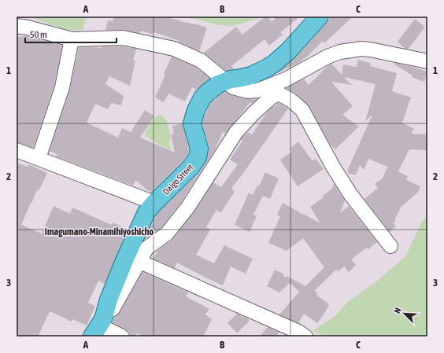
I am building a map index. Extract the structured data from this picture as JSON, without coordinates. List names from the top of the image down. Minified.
{"streets":{"main road":["Daigo Street"]},"districts":["Imagumano-Minamihiyoshicho"],"scale_bar":"50 m","north":"top left","grid":{"columns":["A","B","C"],"rows":["1","2","3"]}}
